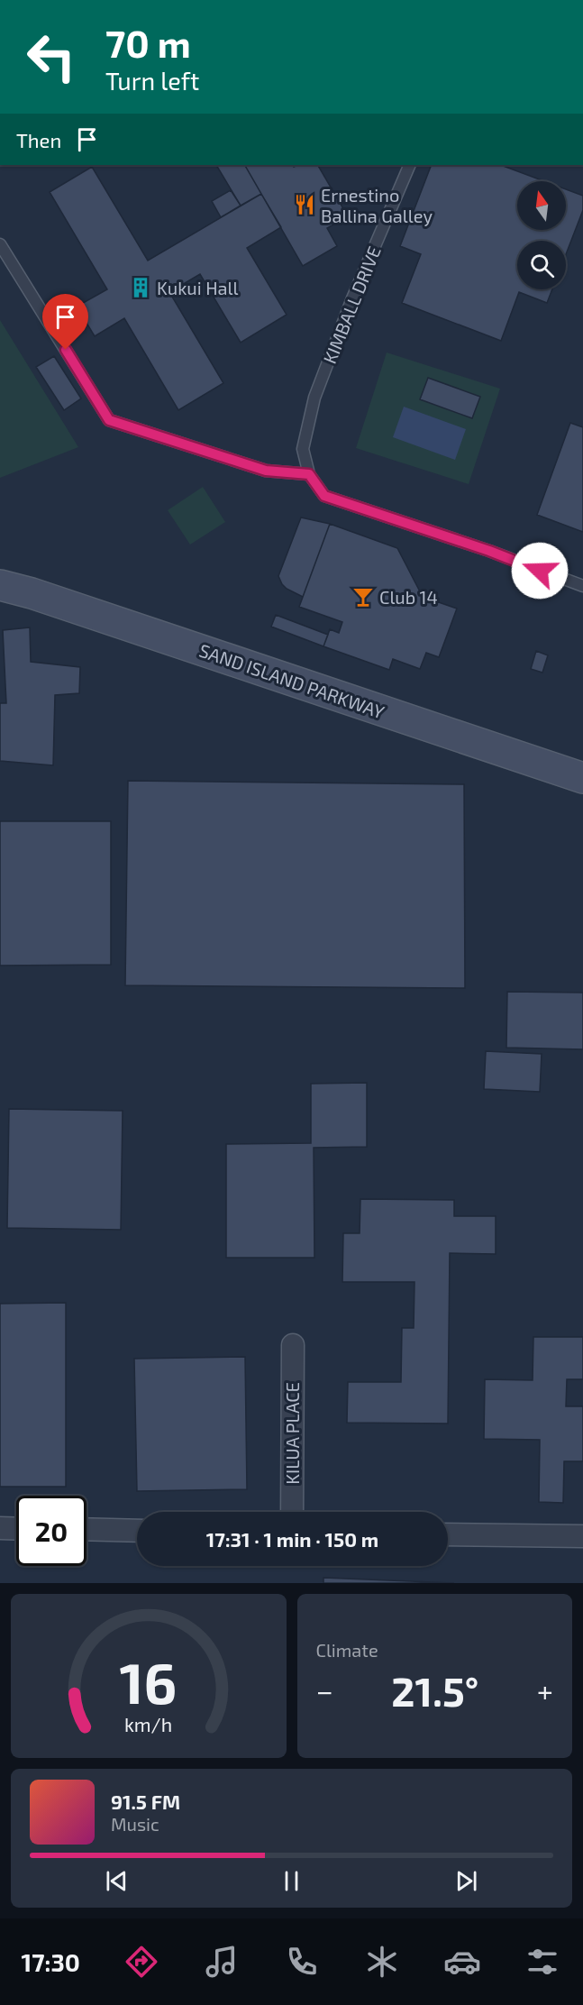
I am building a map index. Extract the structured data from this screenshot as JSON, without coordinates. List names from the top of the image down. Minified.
{"streets":{"street":["SAND ISLAND PARKWAY","KILUA PLACE"],"lane":["KIMBALL DRIVE"]},"places":{"restaurant":["Ernestino Ballina Galley"],"building":["Kukui Hall"],"bar":["Club 14"]},"north":"top","page":{"turn":["70 m","Turn left"],"then":"Then","limit":"20","trip":"17:31 · 1 min · 150 m","tile":"Climate","heat":["−","21.5°","+"],"song":["91.5 FM","Music"],"tabs":"17:30","gauge":["16","km/h"]}}
